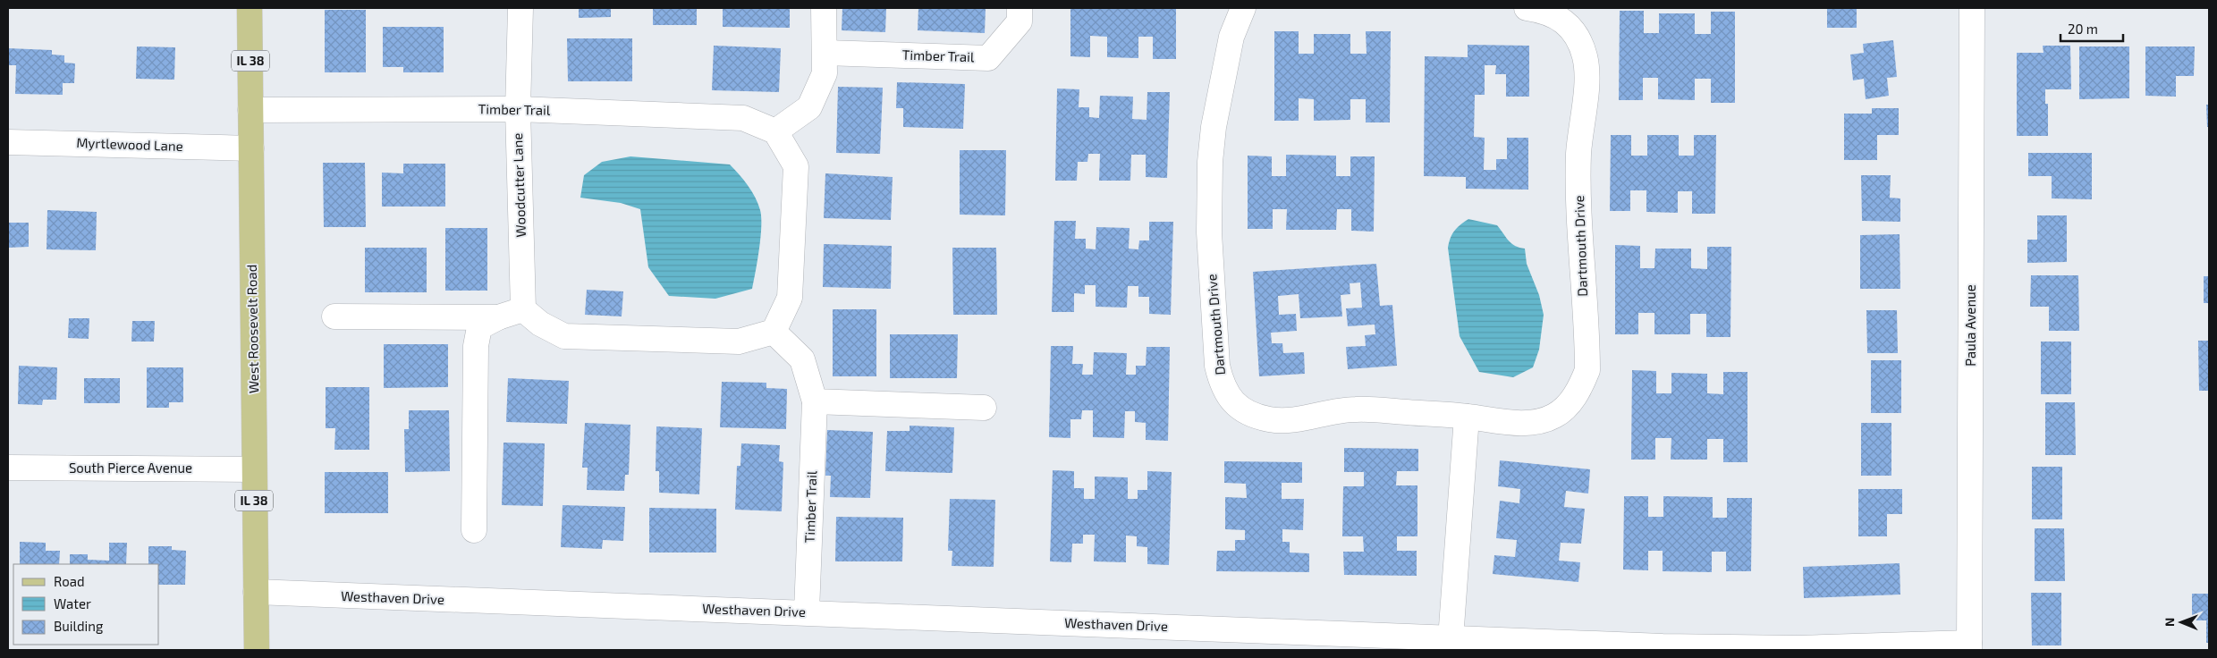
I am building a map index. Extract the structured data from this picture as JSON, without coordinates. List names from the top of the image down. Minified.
{"streets":{"main road":["IL 38","West Roosevelt Road"],"street":["Timber Trail","Myrtlewood Lane","Woodcutter Lane","Dartmouth Drive","Paula Avenue","South Pierce Avenue","Westhaven Drive"]},"crossings":[["Timber Trail","Woodcutter Lane"],["Timber Trail","West Roosevelt Road"],["Timber Trail","Westhaven Drive"],["Myrtlewood Lane","West Roosevelt Road"],["Paula Avenue","Westhaven Drive"],["West Roosevelt Road","South Pierce Avenue"],["West Roosevelt Road","Westhaven Drive"]],"legend":["Road","Water","Building"],"scale_bar":"20 m","north":"left"}
